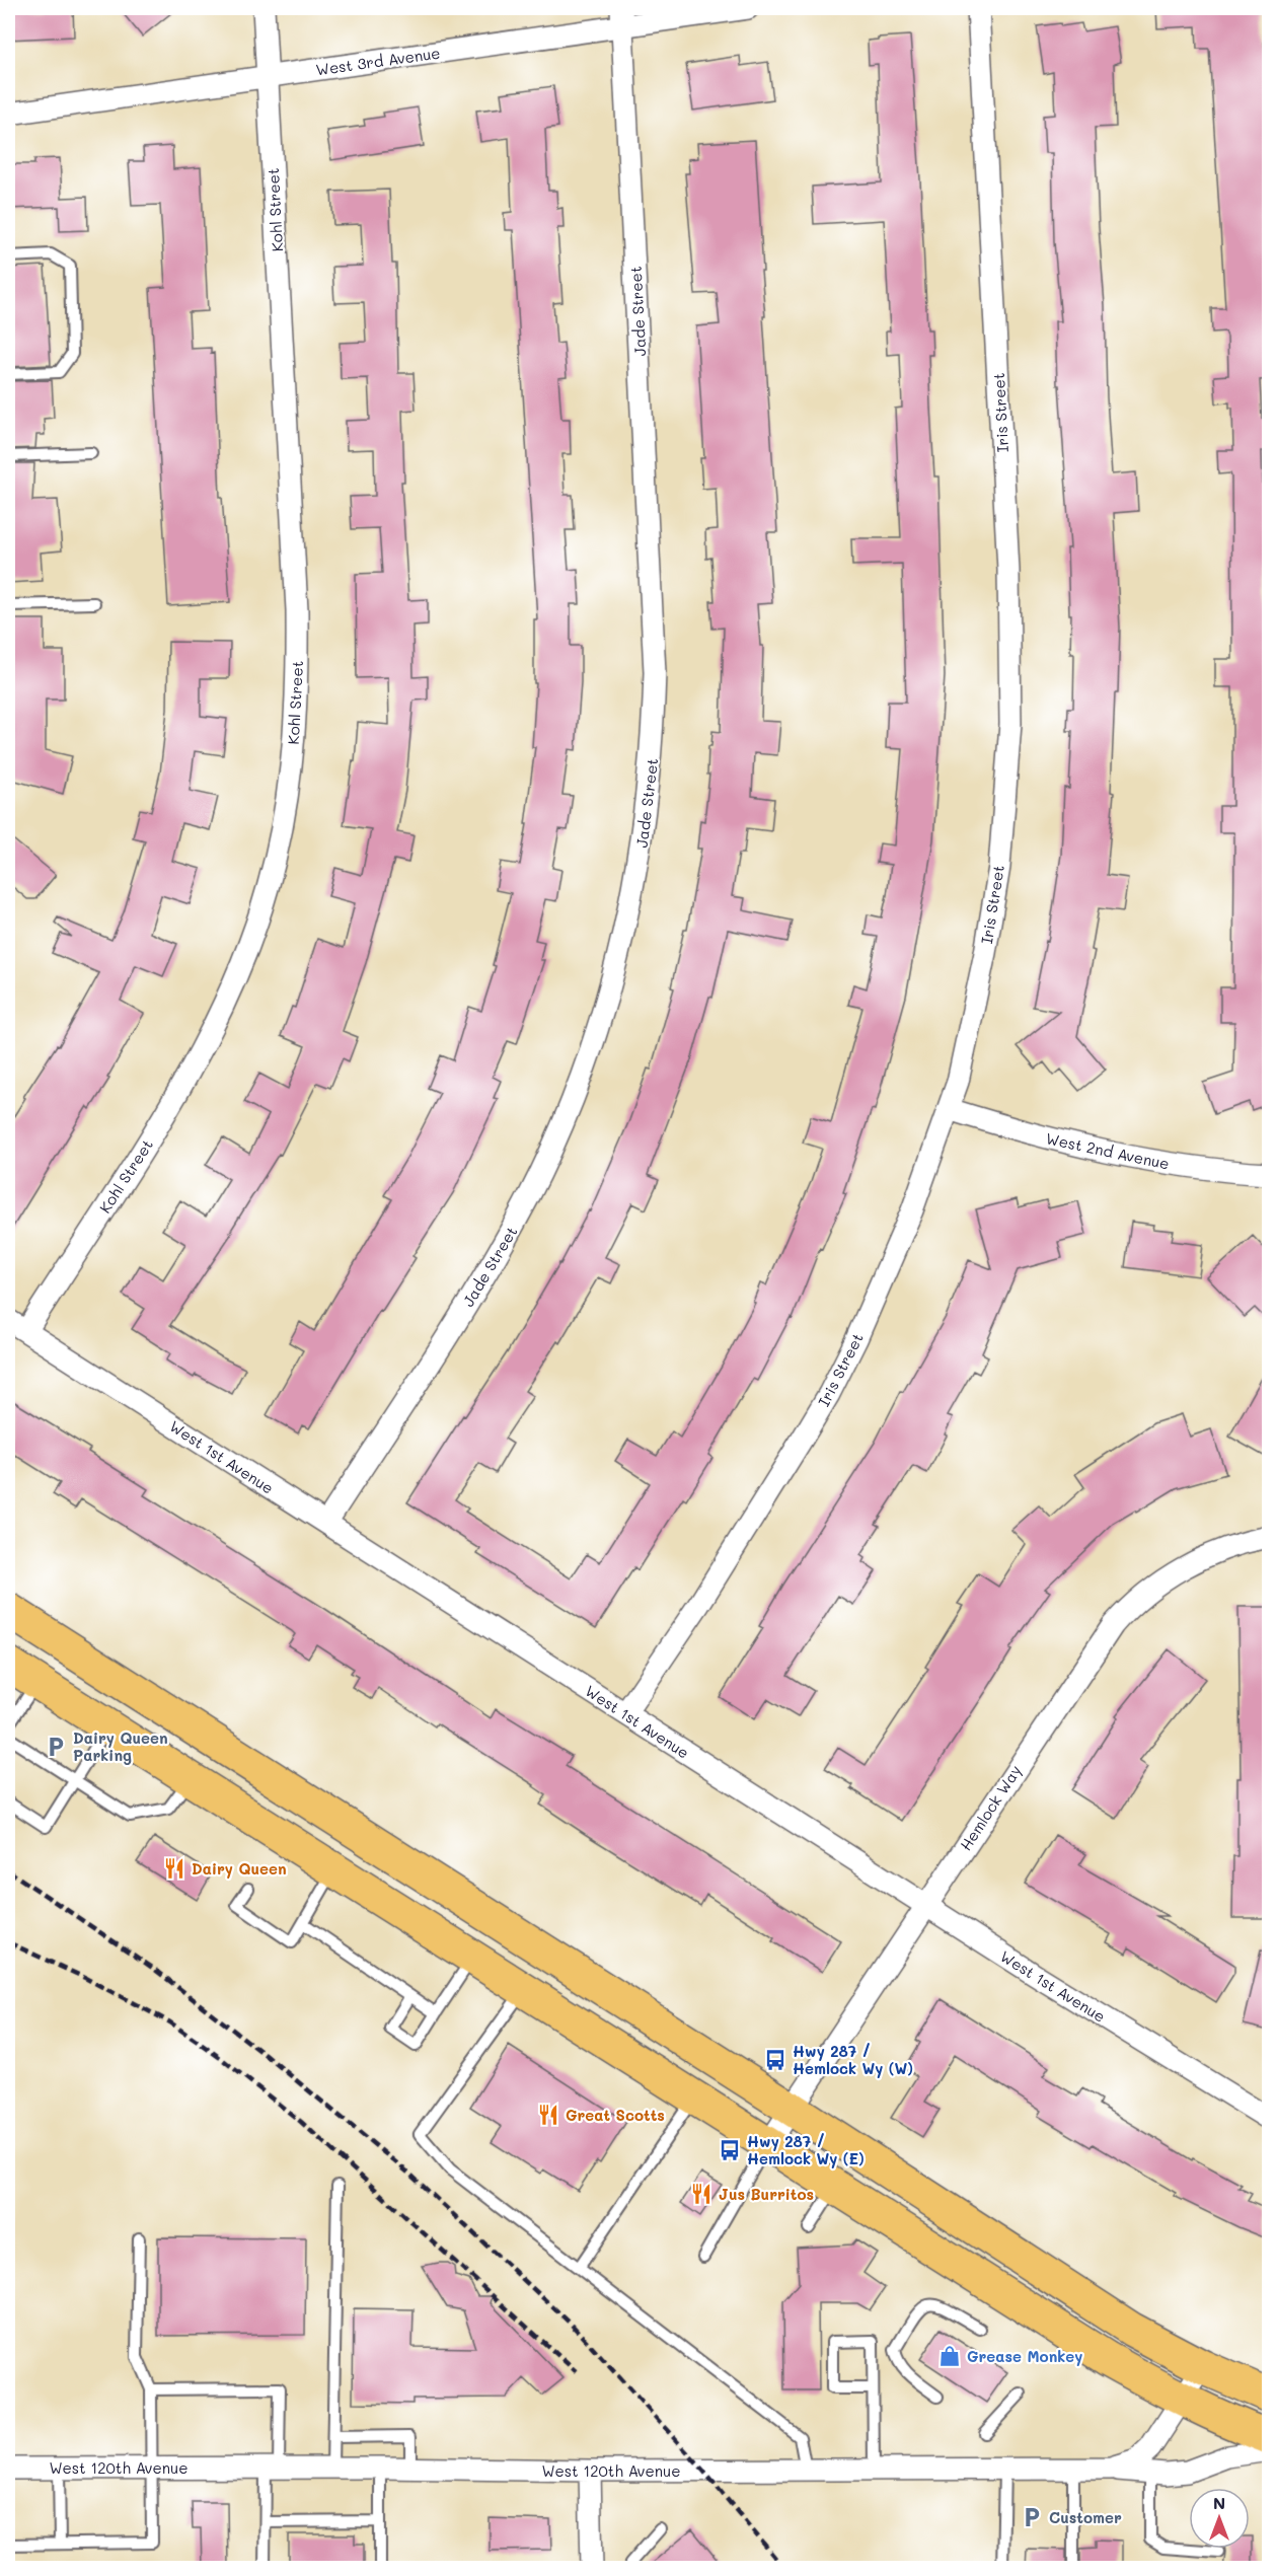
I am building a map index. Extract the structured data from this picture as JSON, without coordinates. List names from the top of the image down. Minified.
{"streets":{"street":["West 3rd Avenue","Kohl Street","Jade Street","Iris Street","West 2nd Avenue","West 1st Avenue","Hemlock Way","West 120th Avenue"]},"crossings":[["West 3rd Avenue","Kohl Street"],["West 3rd Avenue","Jade Street"],["Kohl Street","West 1st Avenue"],["Jade Street","West 1st Avenue"],["Iris Street","West 2nd Avenue"],["Iris Street","West 1st Avenue"],["West 1st Avenue","Hemlock Way"]],"places":{"parking":["Dairy Queen Parking","Customer"],"restaurant":["Dairy Queen","Great Scotts","Jus Burritos"],"bus stop":["Hwy 287 / Hemlock Wy (W)","Hwy 287 / Hemlock Wy (E)"],"shop":["Grease Monkey"]},"north":"top"}
